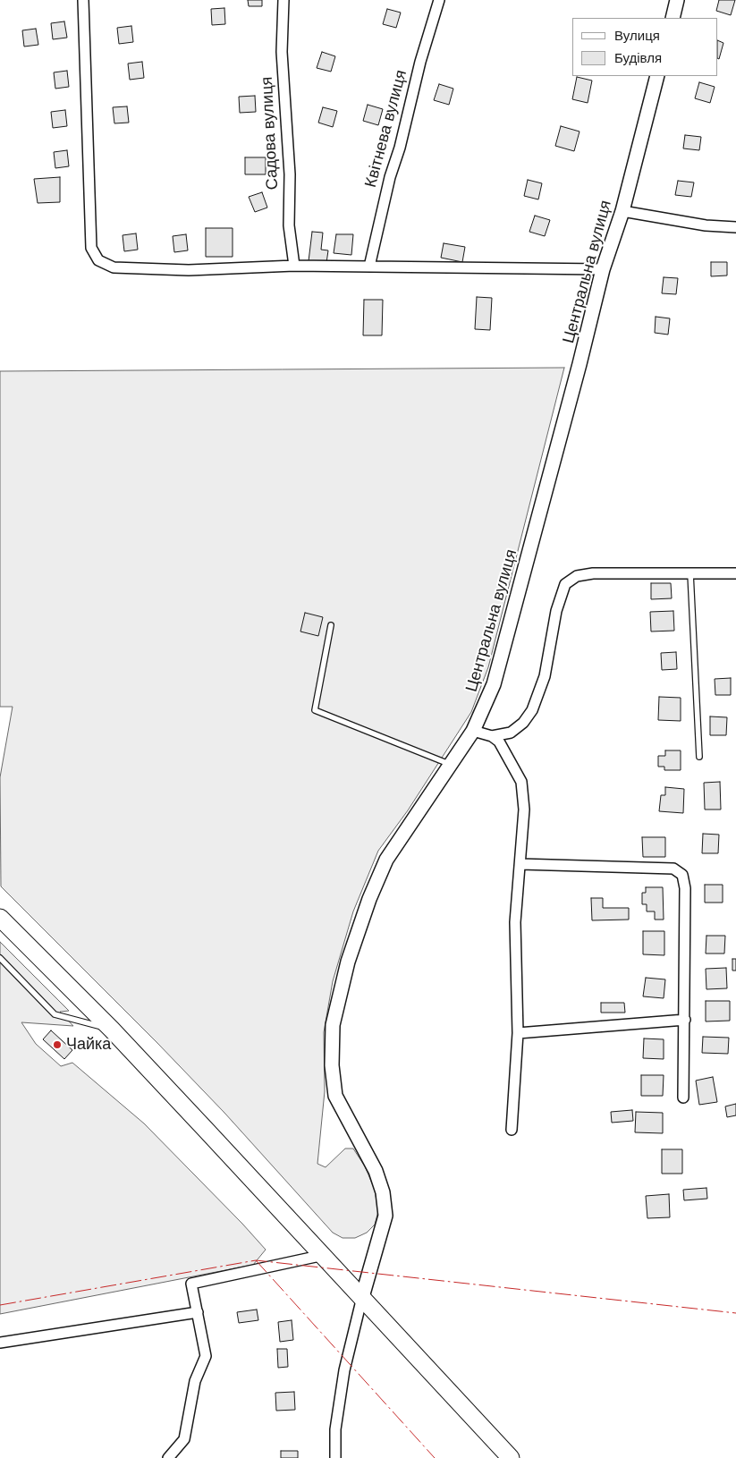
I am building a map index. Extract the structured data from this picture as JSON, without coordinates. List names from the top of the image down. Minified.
{"streets":{"street":["Квітнева вулиця","Садова вулиця","Центральна вулиця"]},"places":["Чайка"],"legend":["Вулиця","Будівля"]}
